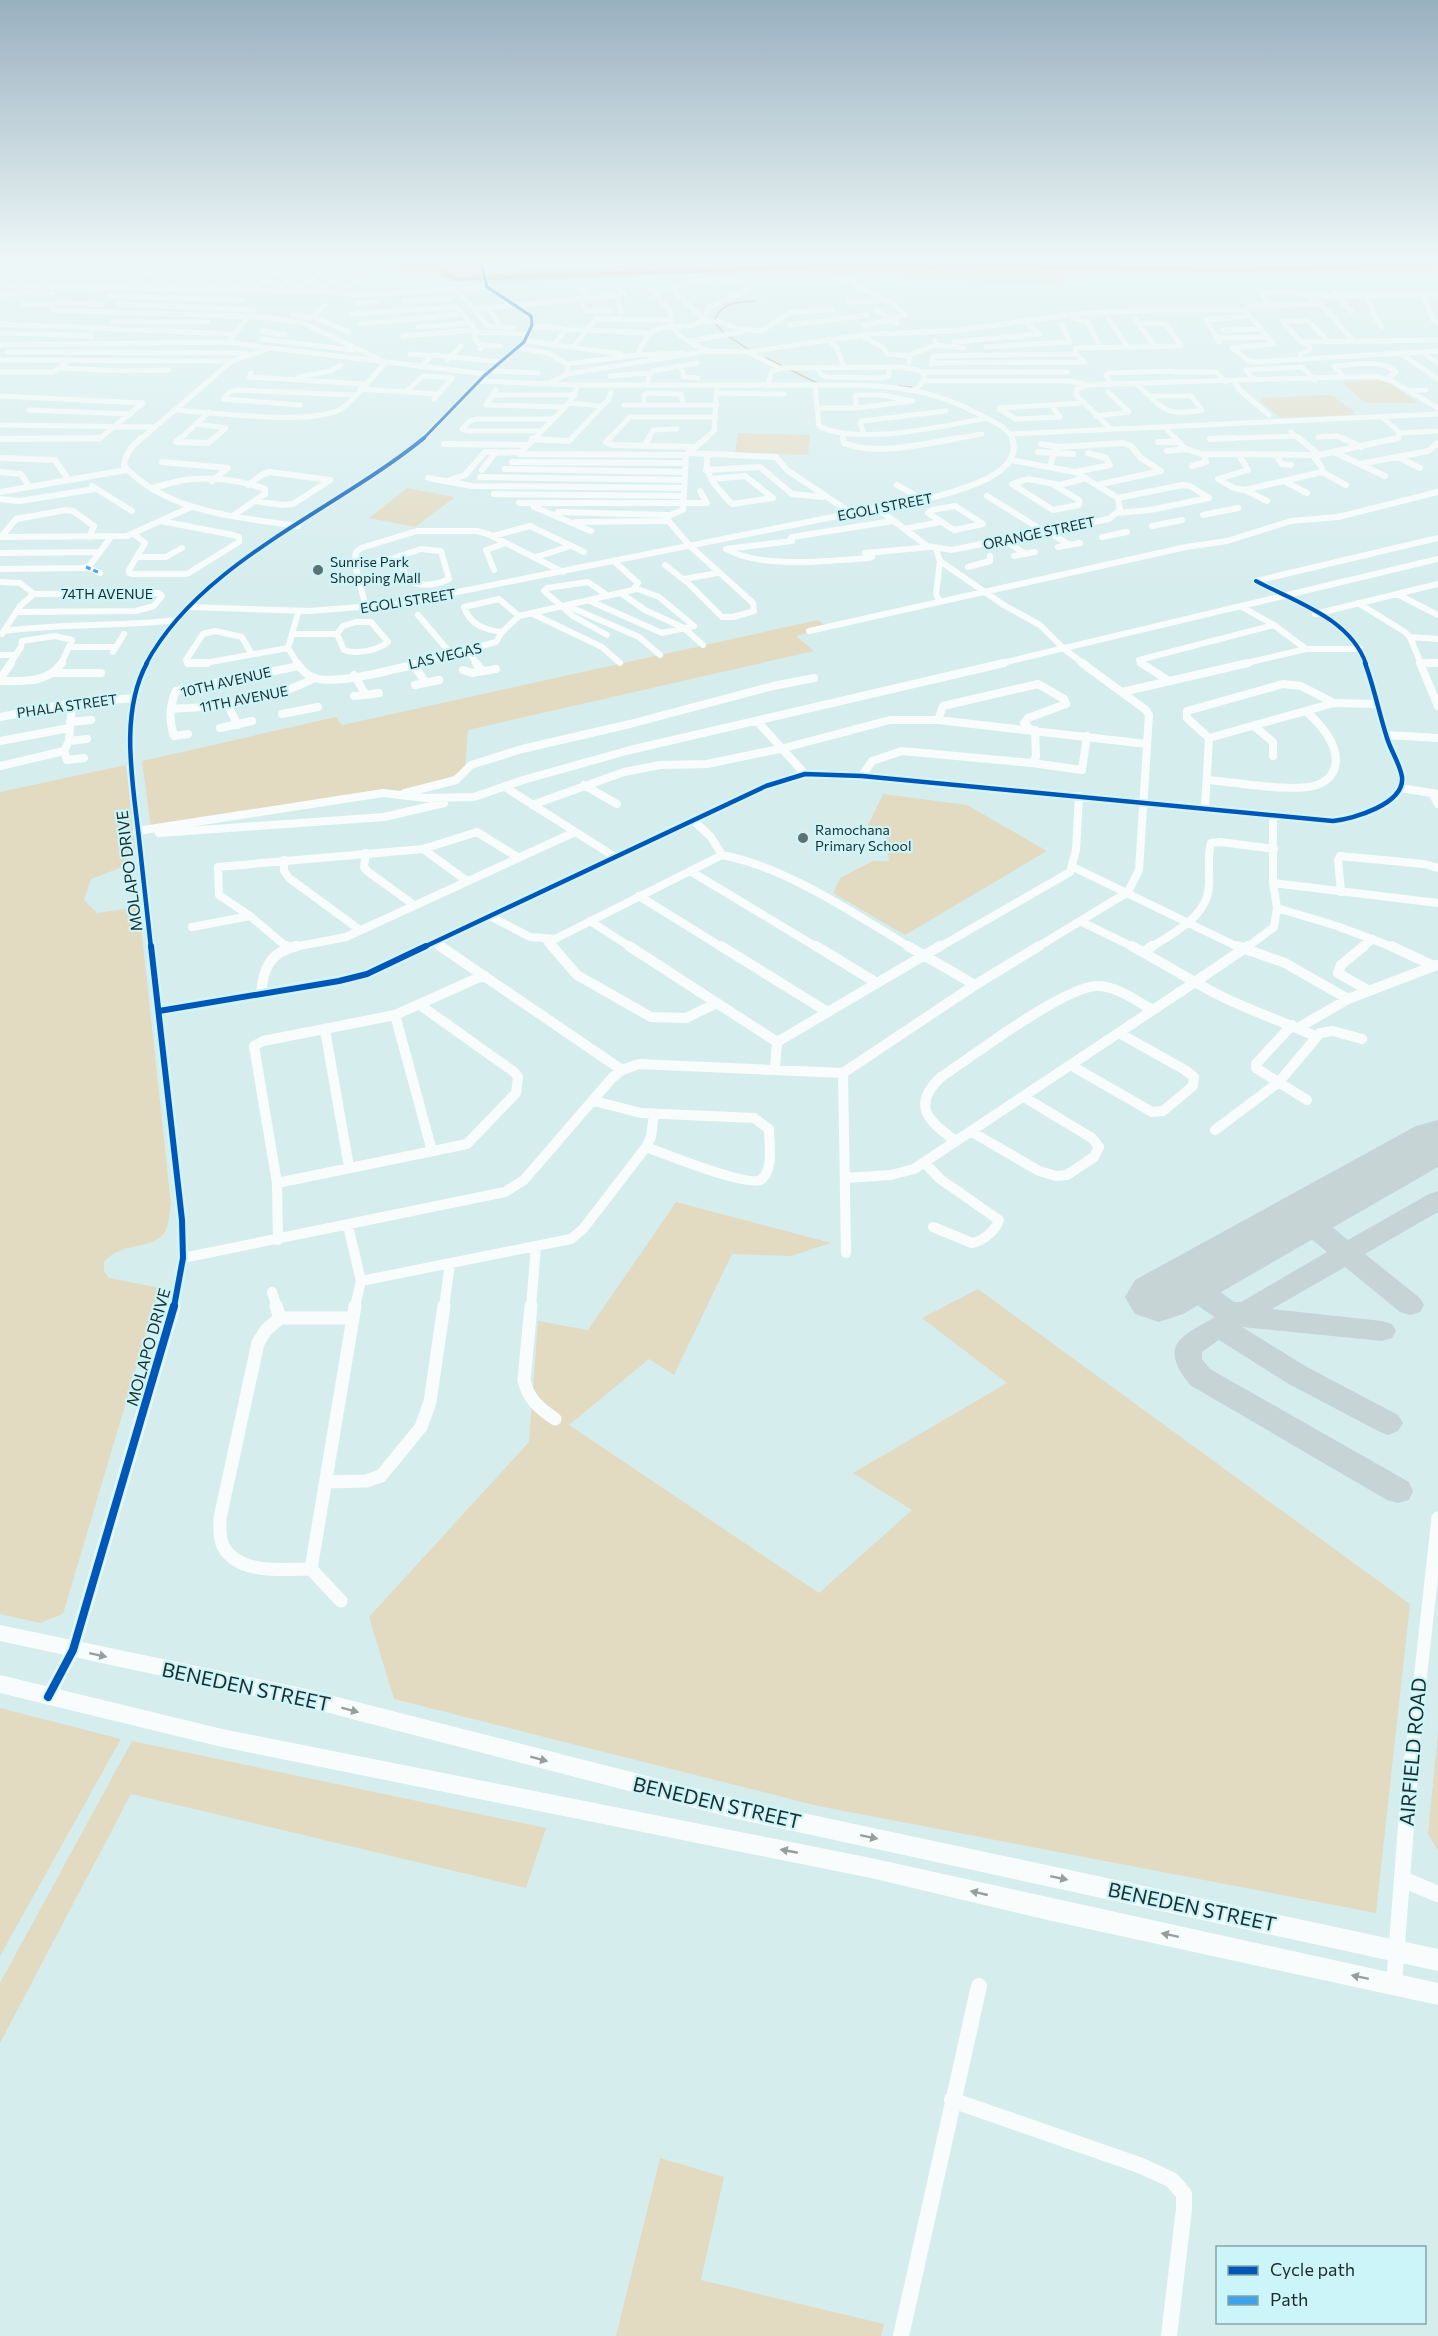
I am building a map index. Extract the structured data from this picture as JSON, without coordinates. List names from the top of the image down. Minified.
{"streets":{"main road":["BENEDEN STREET"],"street":["EGOLI STREET","ORANGE STREET","74TH AVENUE","LAS VEGAS","10TH AVENUE","11TH AVENUE","PHALA STREET","MOLAPO DRIVE","AIRFIELD ROAD"]},"crossings":[["EGOLI STREET","MOLAPO DRIVE"],["LAS VEGAS","11TH AVENUE"],["10TH AVENUE","11TH AVENUE"],["PHALA STREET","MOLAPO DRIVE"],["MOLAPO DRIVE","BENEDEN STREET"],["BENEDEN STREET","AIRFIELD ROAD"]],"places":["Sunrise Park Shopping Mall","Ramochana Primary School"],"legend":["Cycle path","Path"]}
